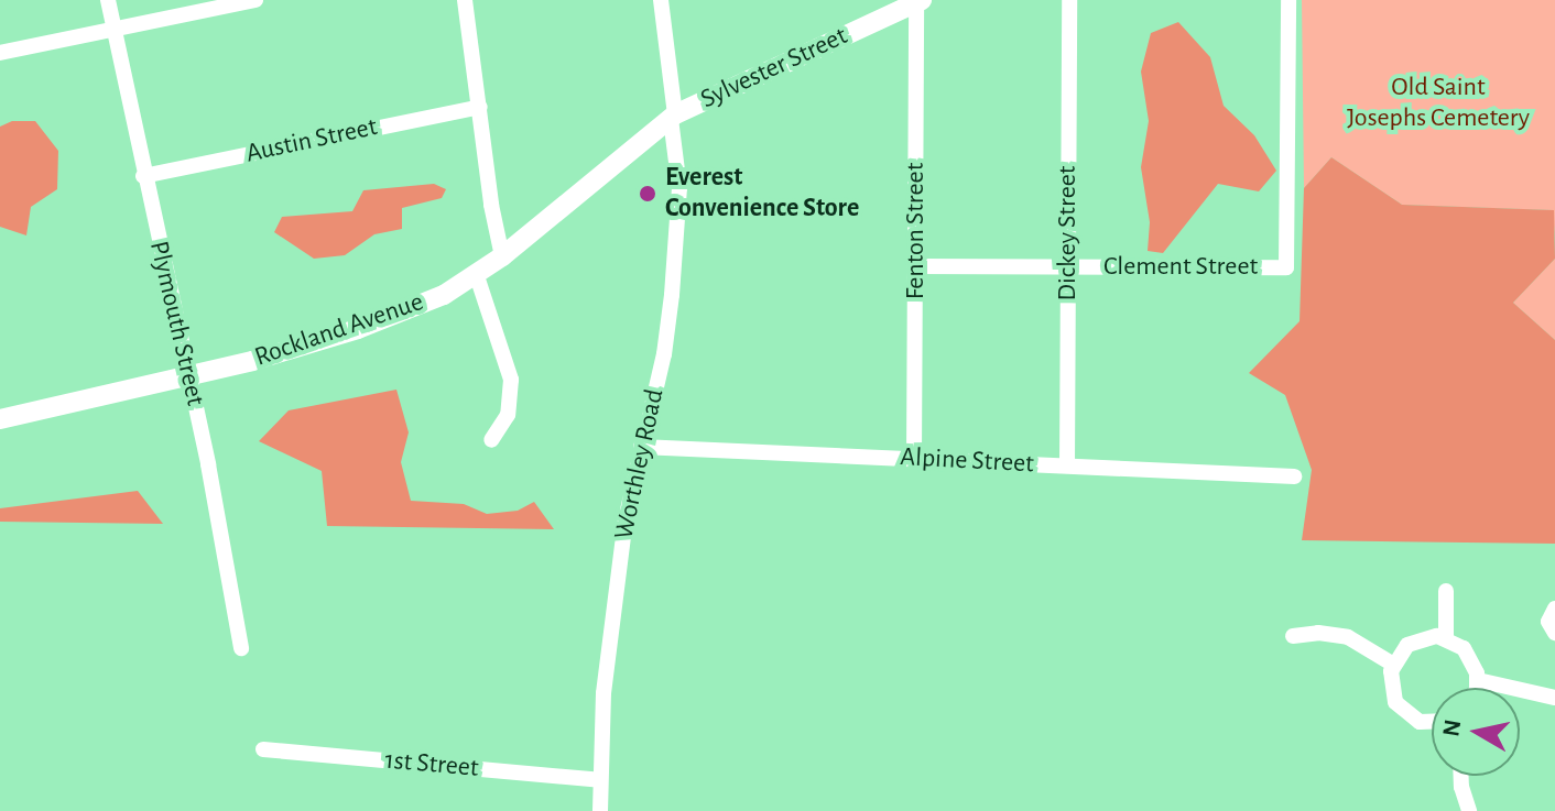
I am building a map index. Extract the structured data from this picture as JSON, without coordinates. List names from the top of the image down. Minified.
{"streets":{"street":["Sylvester Street","Austin Street","Fenton Street","Dickey Street","Clement Street","Plymouth Street","Rockland Avenue","Alpine Street","Worthley Road","1st Street"]},"crossings":[["Sylvester Street","Fenton Street"],["Sylvester Street","Rockland Avenue"],["Sylvester Street","Worthley Road"],["Austin Street","Plymouth Street"],["Fenton Street","Clement Street"],["Fenton Street","Alpine Street"],["Dickey Street","Clement Street"],["Dickey Street","Alpine Street"],["Plymouth Street","Rockland Avenue"],["Rockland Avenue","Worthley Road"],["Alpine Street","Worthley Road"],["Worthley Road","1st Street"]],"parks":["Old Saint Josephs Cemetery"],"places":["Everest Convenience Store"],"north":"left"}
